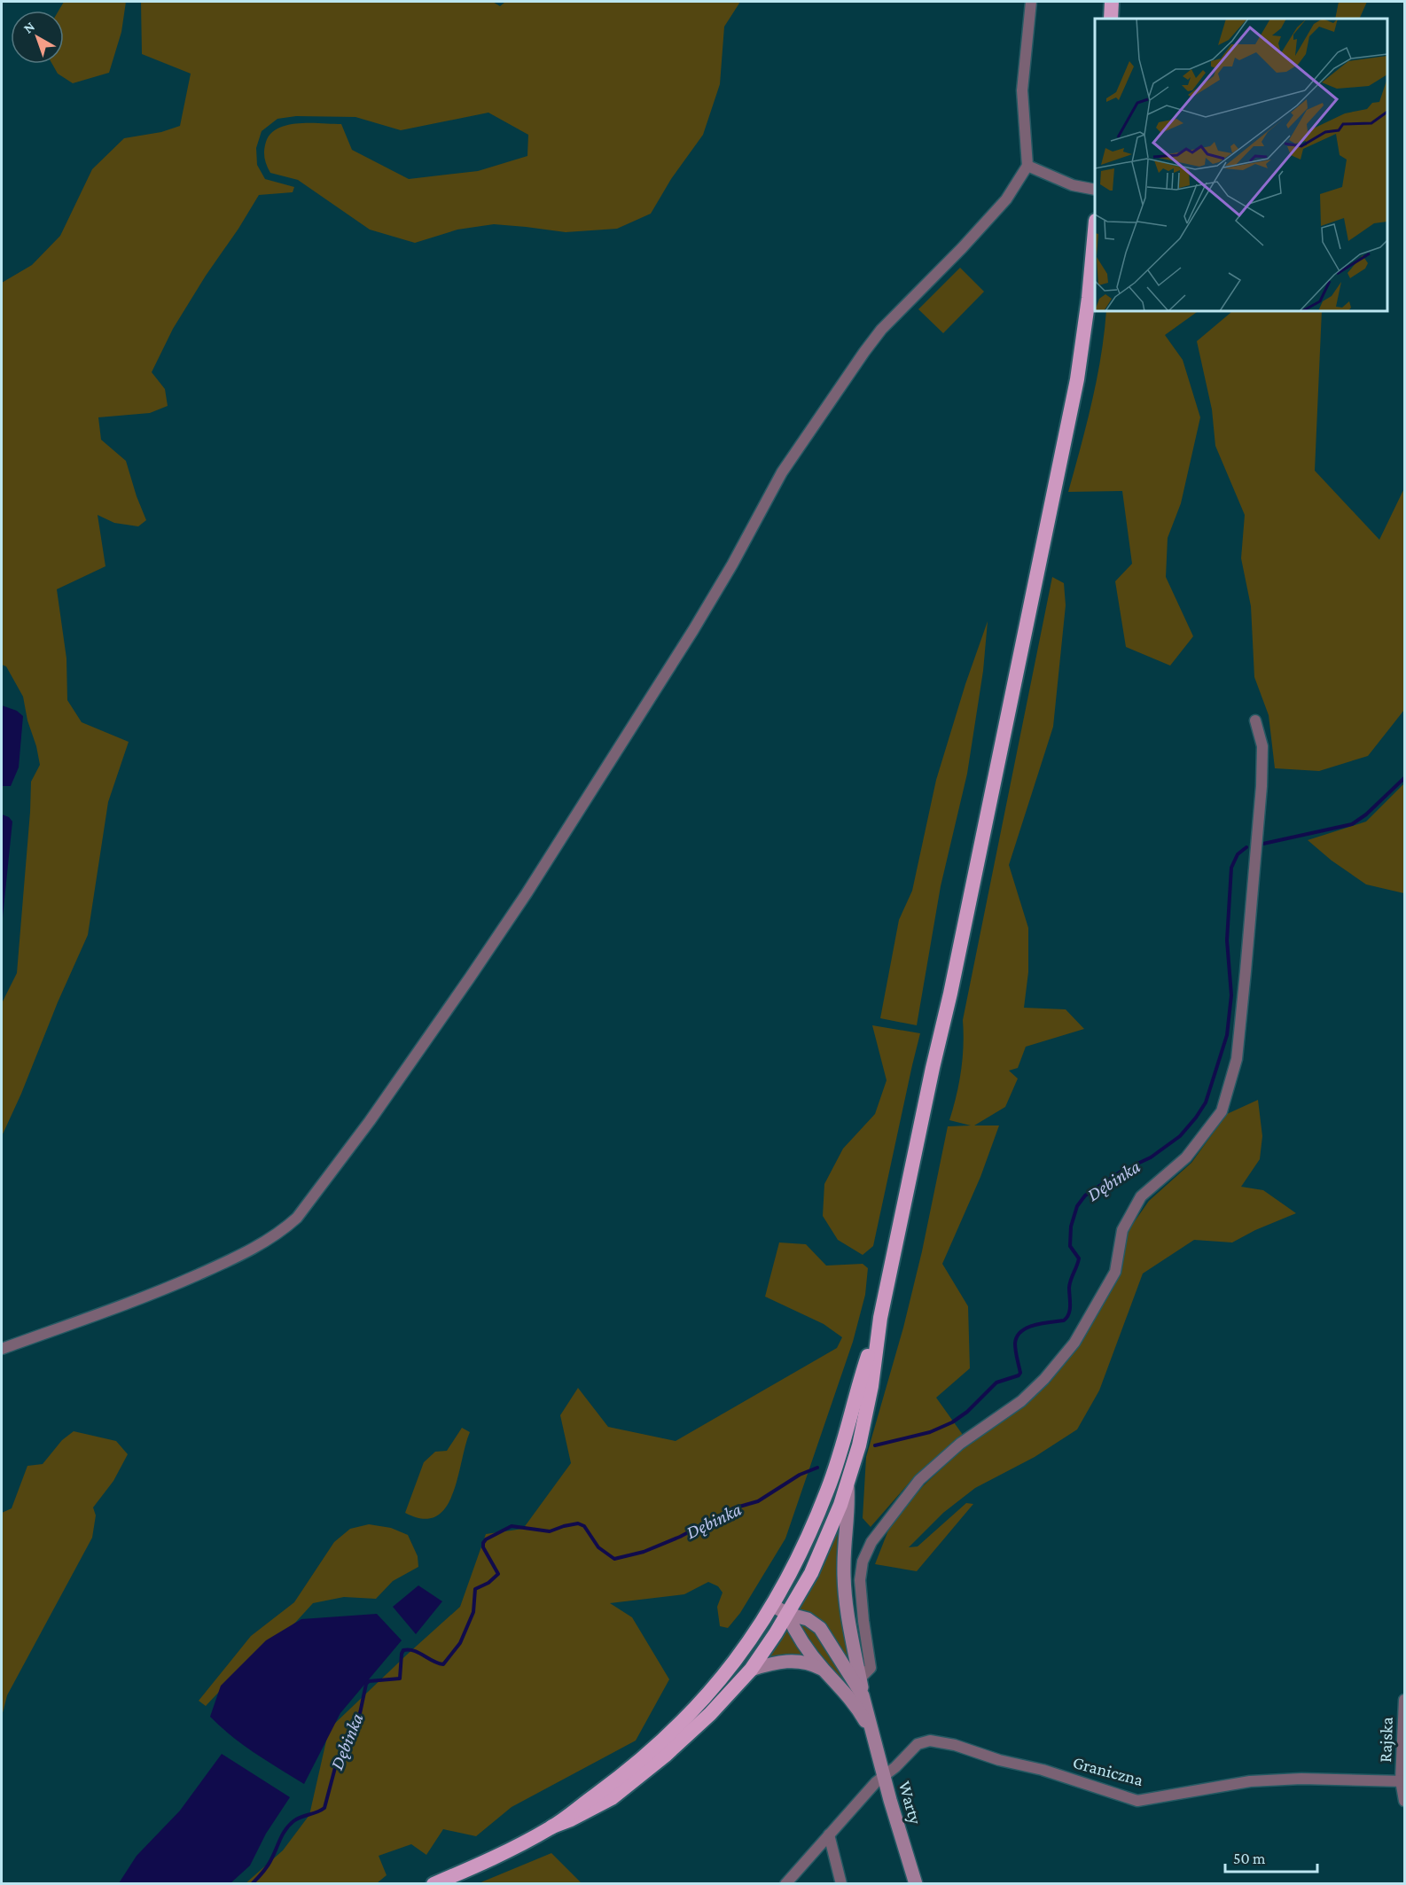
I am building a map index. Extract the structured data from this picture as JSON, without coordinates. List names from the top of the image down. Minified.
{"streets":{"main road":["Warty"],"street":["Rajska","Graniczna"]},"crossings":[["Rajska","Graniczna"],["Graniczna","Warty"]],"water":["Dębinka"],"scale_bar":"50 m","north":"top left"}
